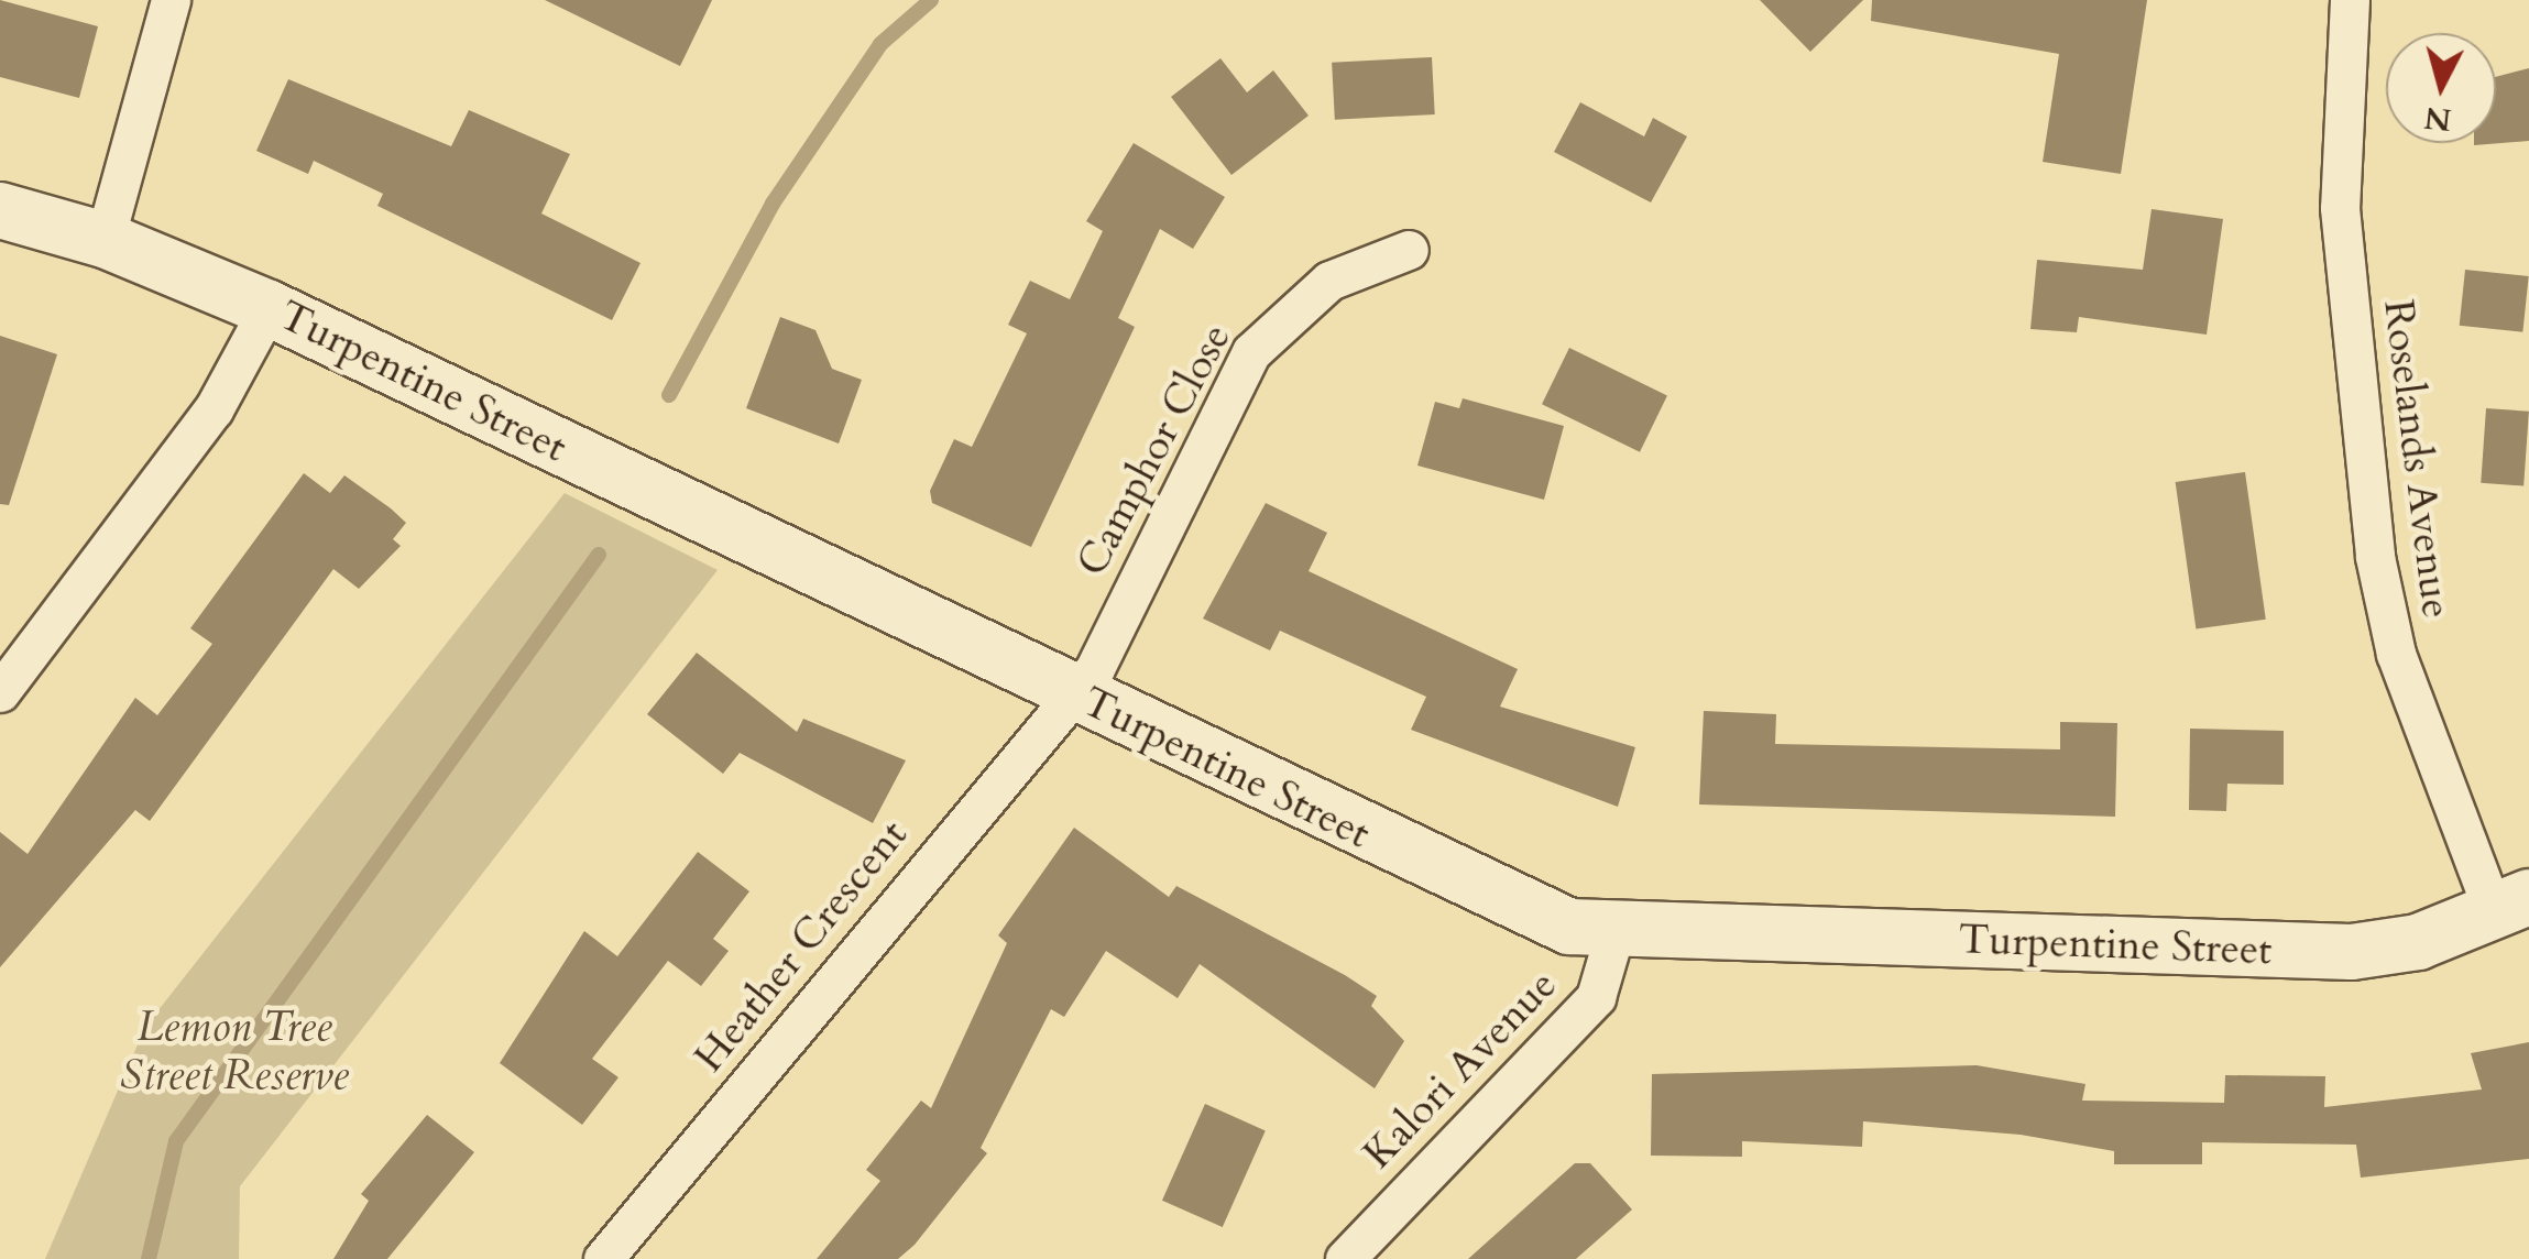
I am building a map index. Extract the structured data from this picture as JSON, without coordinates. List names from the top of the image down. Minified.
{"streets":{"street":["Turpentine Street","Camphor Close","Roselands Avenue","Heather Crescent","Kalori Avenue"]},"crossings":[["Turpentine Street","Camphor Close"],["Turpentine Street","Roselands Avenue"],["Turpentine Street","Heather Crescent"],["Turpentine Street","Kalori Avenue"],["Camphor Close","Heather Crescent"]],"parks":["Lemon Tree Street Reserve"],"north":"bottom"}
